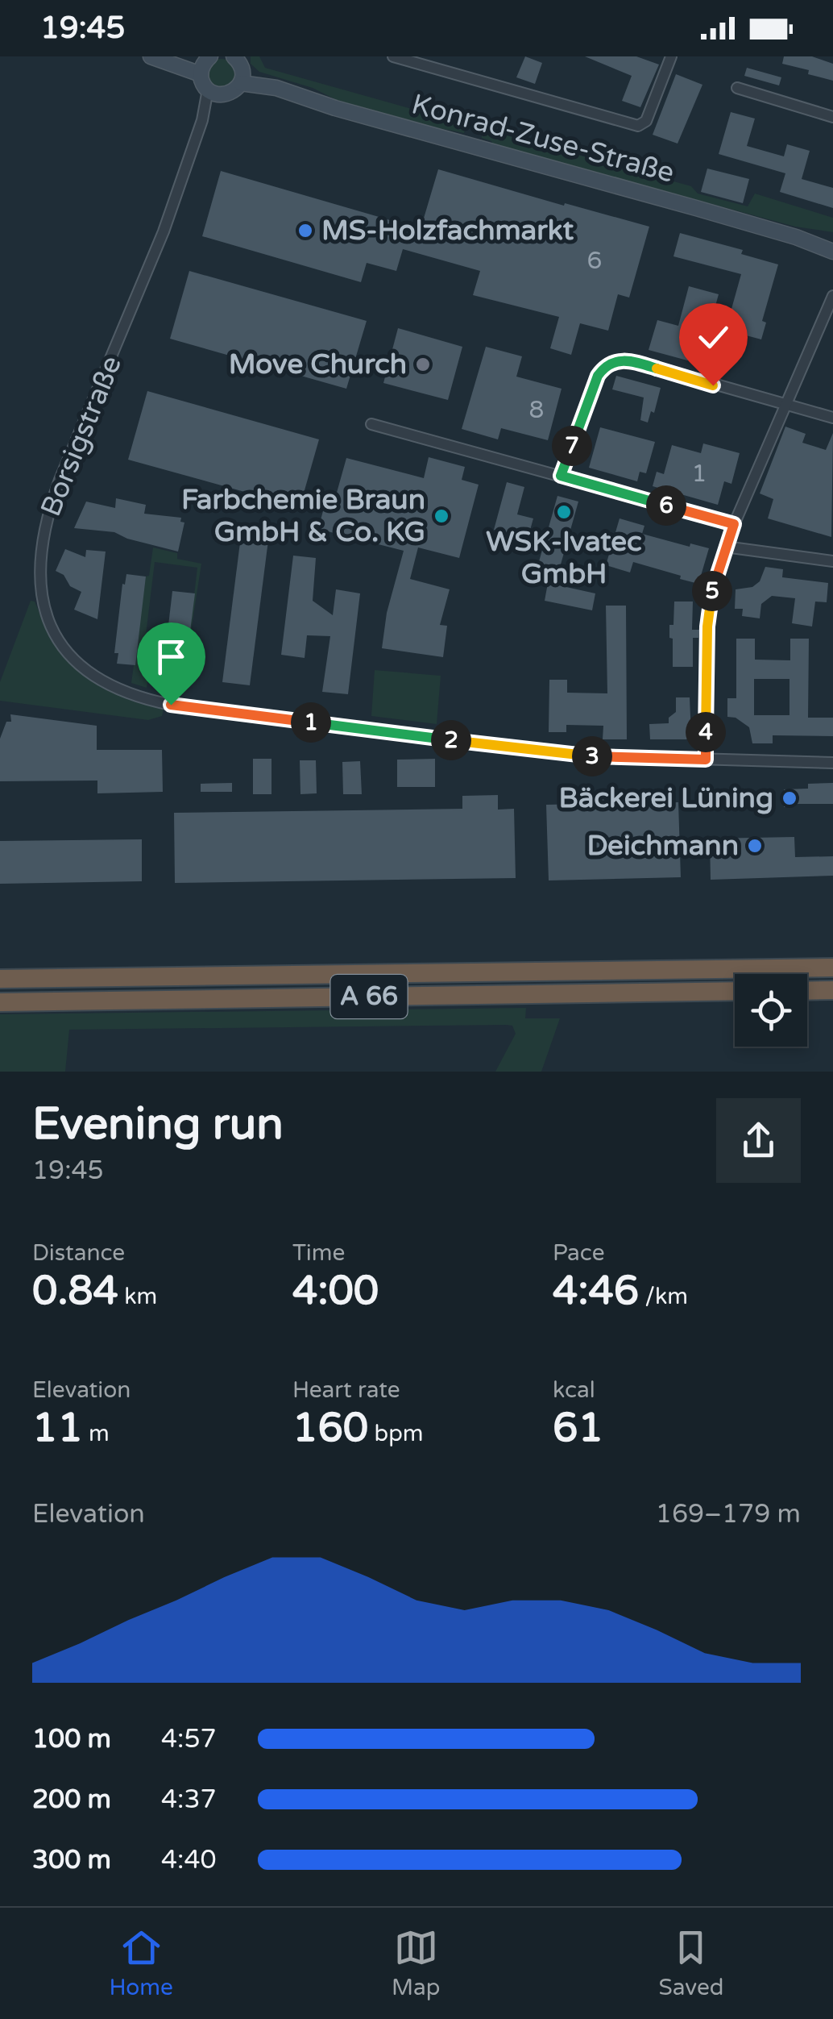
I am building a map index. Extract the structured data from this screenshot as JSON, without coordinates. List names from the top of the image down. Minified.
{"streets":{"highway":["A 66"],"street":["Konrad-Zuse-Straße","Borsigstraße"]},"places":["MS-Holzfachmarkt","Move Church","WSK-Ivatec GmbH","Farbchemie Braun GmbH & Co. KG","Bäckerei Lüning","Deichmann"],"house_numbers":["6","8","1"],"page":{"status":"19:45","pins":["7","6","5","1","4","2","3"],"heading":["Evening run","19:45"],"stats":[["Distance","0.84 km"],["Time","4:00"],["Pace","4:46 /km"],["Elevation","11 m"],["Heart rate","160 bpm"],["kcal","61"]],"chart":["Elevation","169–179 m"],"list":[{"name":"100 m","note":"4:57"},{"name":"200 m","note":"4:37"},{"name":"300 m","note":"4:40"}],"tabs":["Home","Map","Saved"]}}
